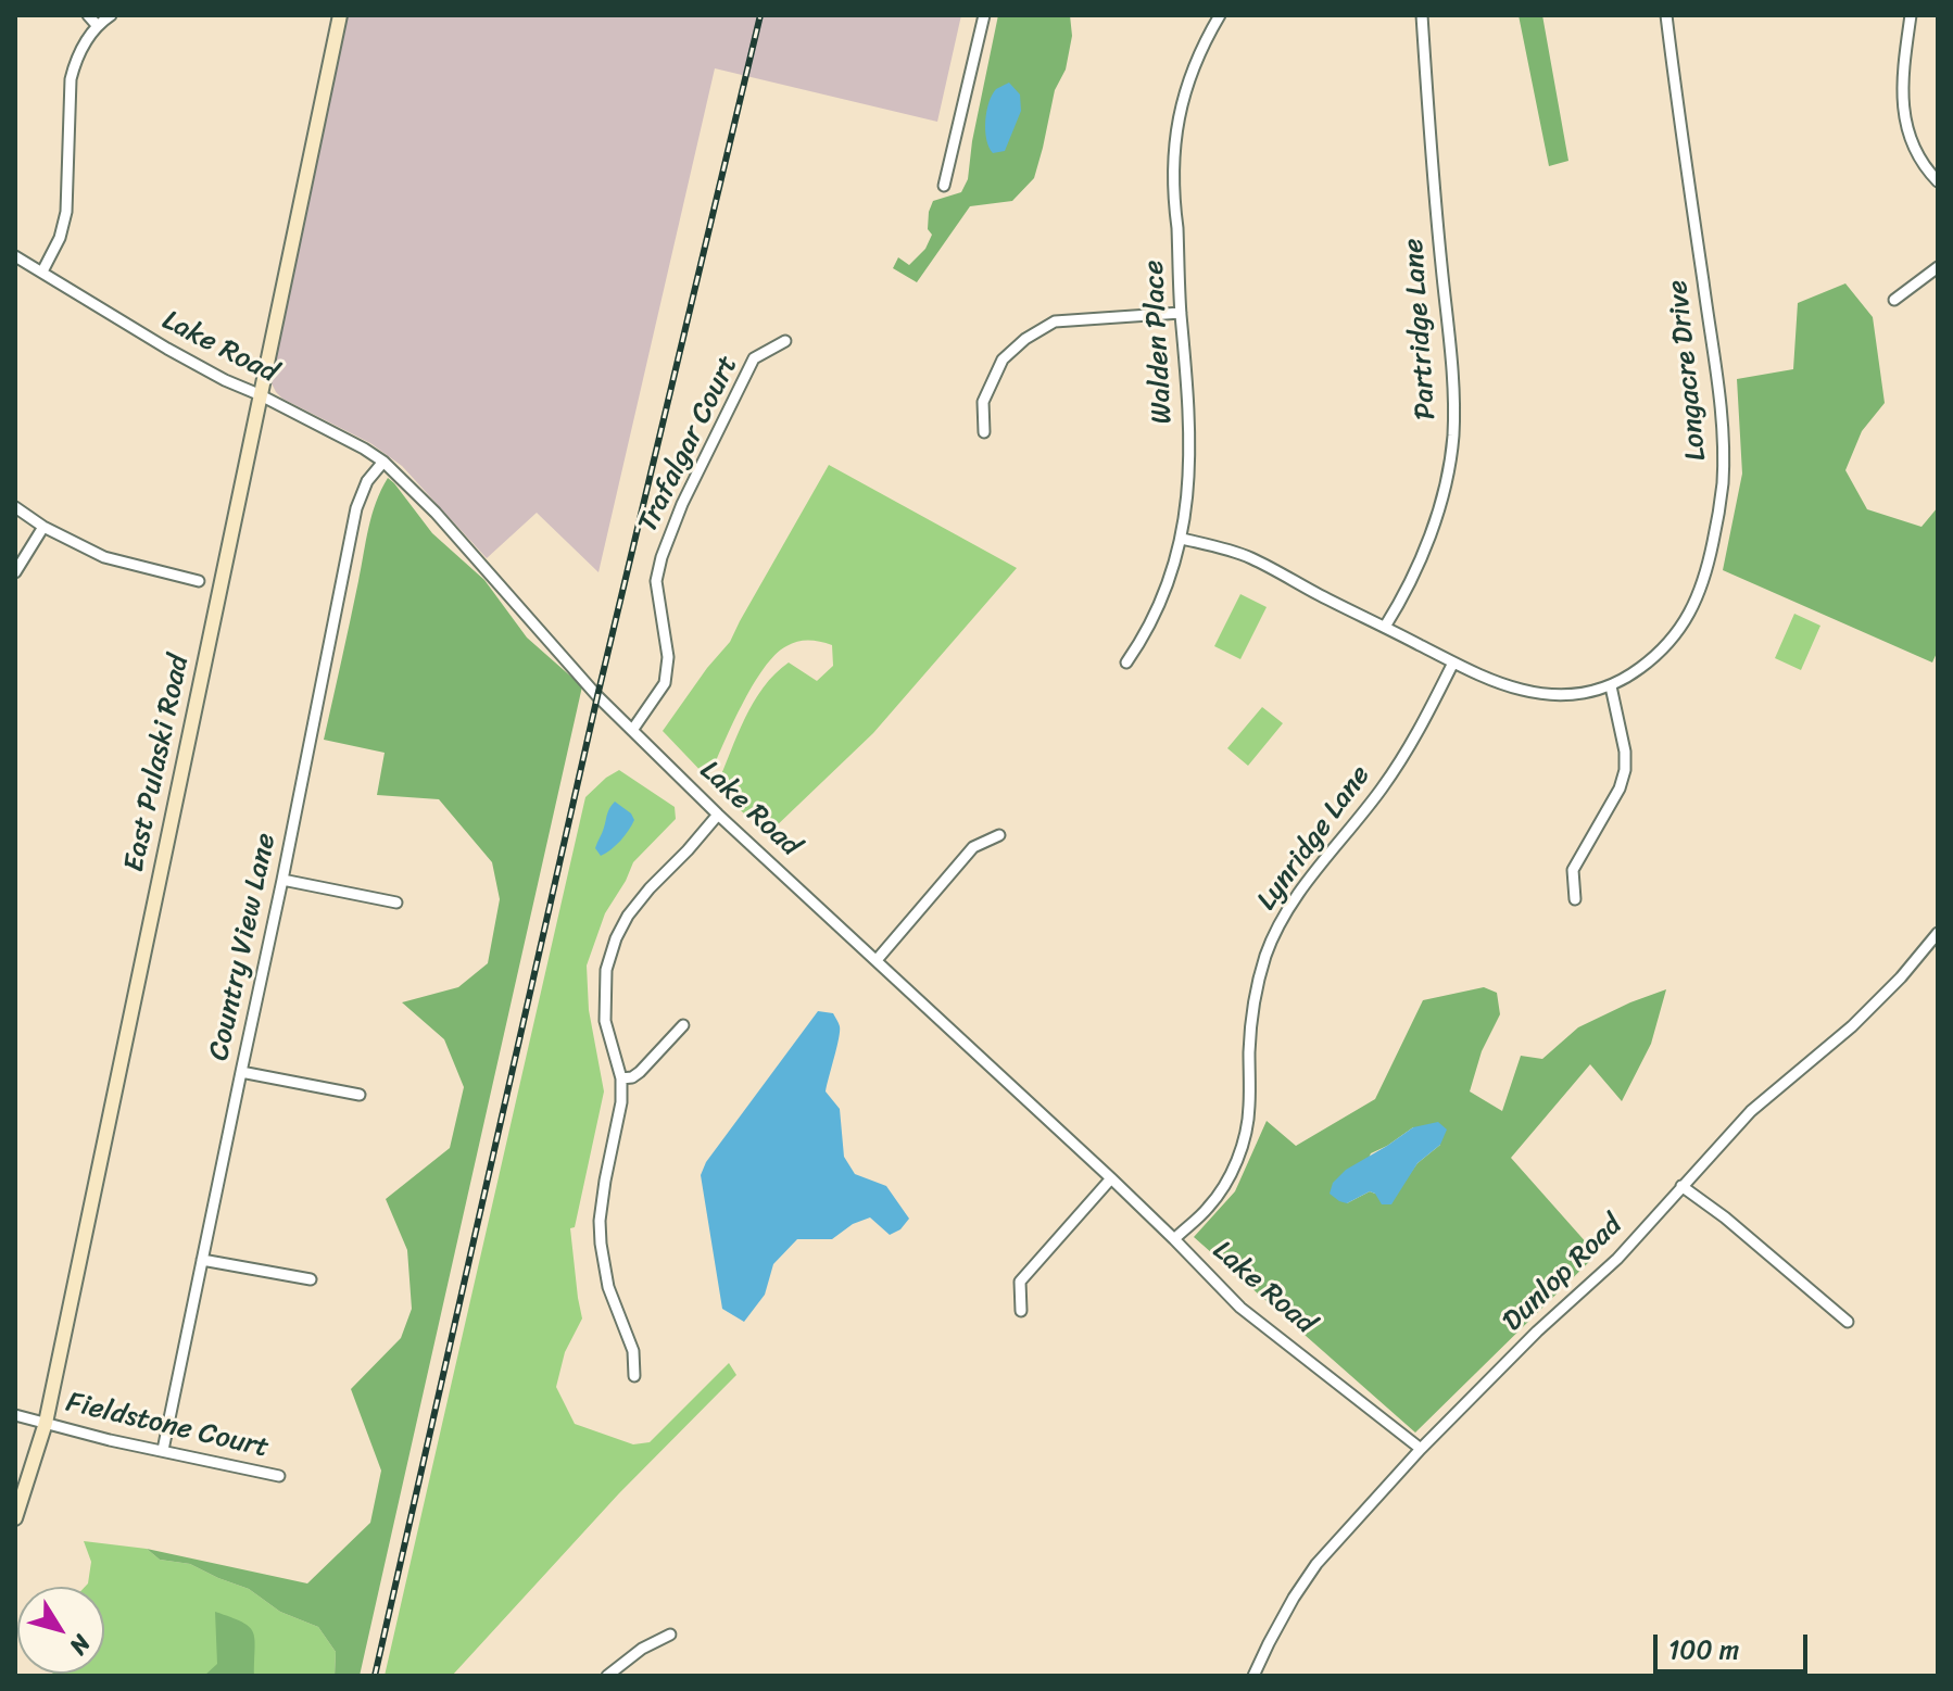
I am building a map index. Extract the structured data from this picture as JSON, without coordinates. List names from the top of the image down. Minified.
{"streets":{"main road":["East Pulaski Road"],"street":["Partridge Lane","Walden Place","Lake Road","Longacre Drive","Trafalgar Court","Lynridge Lane","Country View Lane","Dunlop Road","Fieldstone Court"]},"crossings":[["Partridge Lane","Longacre Drive"],["Walden Place","Longacre Drive"],["Lake Road","Trafalgar Court"],["Lake Road","East Pulaski Road"],["Lake Road","Lynridge Lane"],["Lake Road","Country View Lane"],["Lake Road","Dunlop Road"],["Longacre Drive","Lynridge Lane"],["East Pulaski Road","Fieldstone Court"],["Country View Lane","Fieldstone Court"]],"scale_bar":"100 m","north":"bottom right"}
